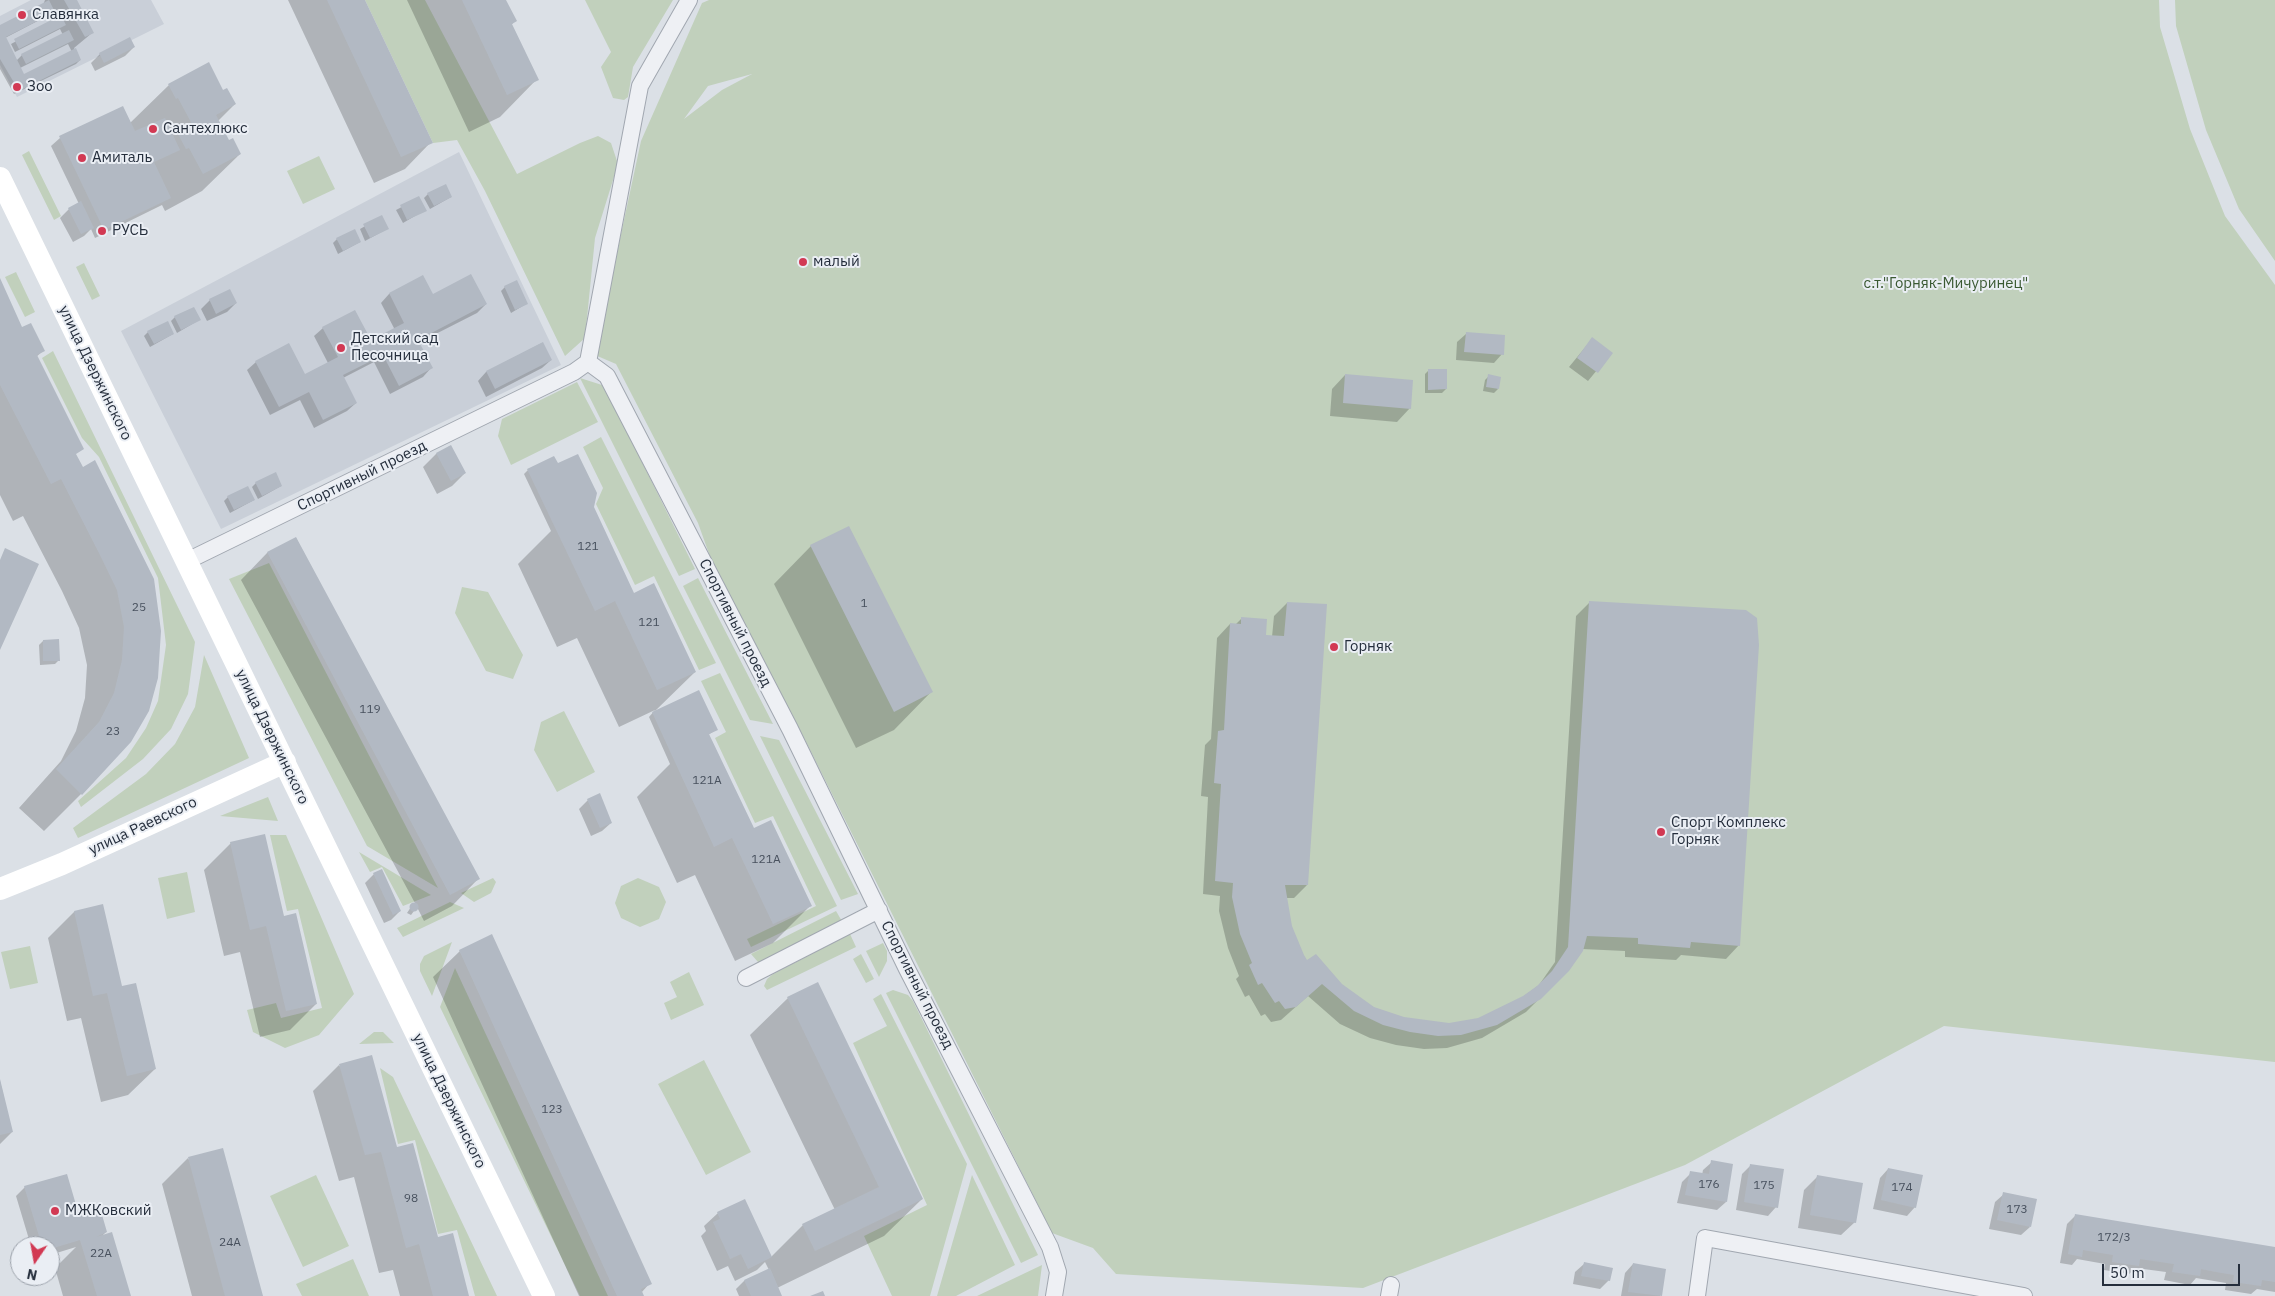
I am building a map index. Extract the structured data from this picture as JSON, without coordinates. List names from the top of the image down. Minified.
{"streets":{"main road":["улица Дзержинского","улица Раевского"],"street":["Спортивный проезд"]},"crossings":[["улица Дзержинского","Спортивный проезд"],["улица Дзержинского","улица Раевского"]],"parks":["с.т.\"Горняк-Мичуринец\""],"places":["Славянка","Зоо","Сантехлюкс","Амиталь","РУСЬ","малый","Детский сад Песочница","Горняк","Спорт Комплекс Горняк","МЖКовский"],"house_numbers":["121","1","25","121","119","23","121А","121А","123","176","175","174","98","173","172/3","24А","22А"],"scale_bar":"50 m","north":"bottom"}
